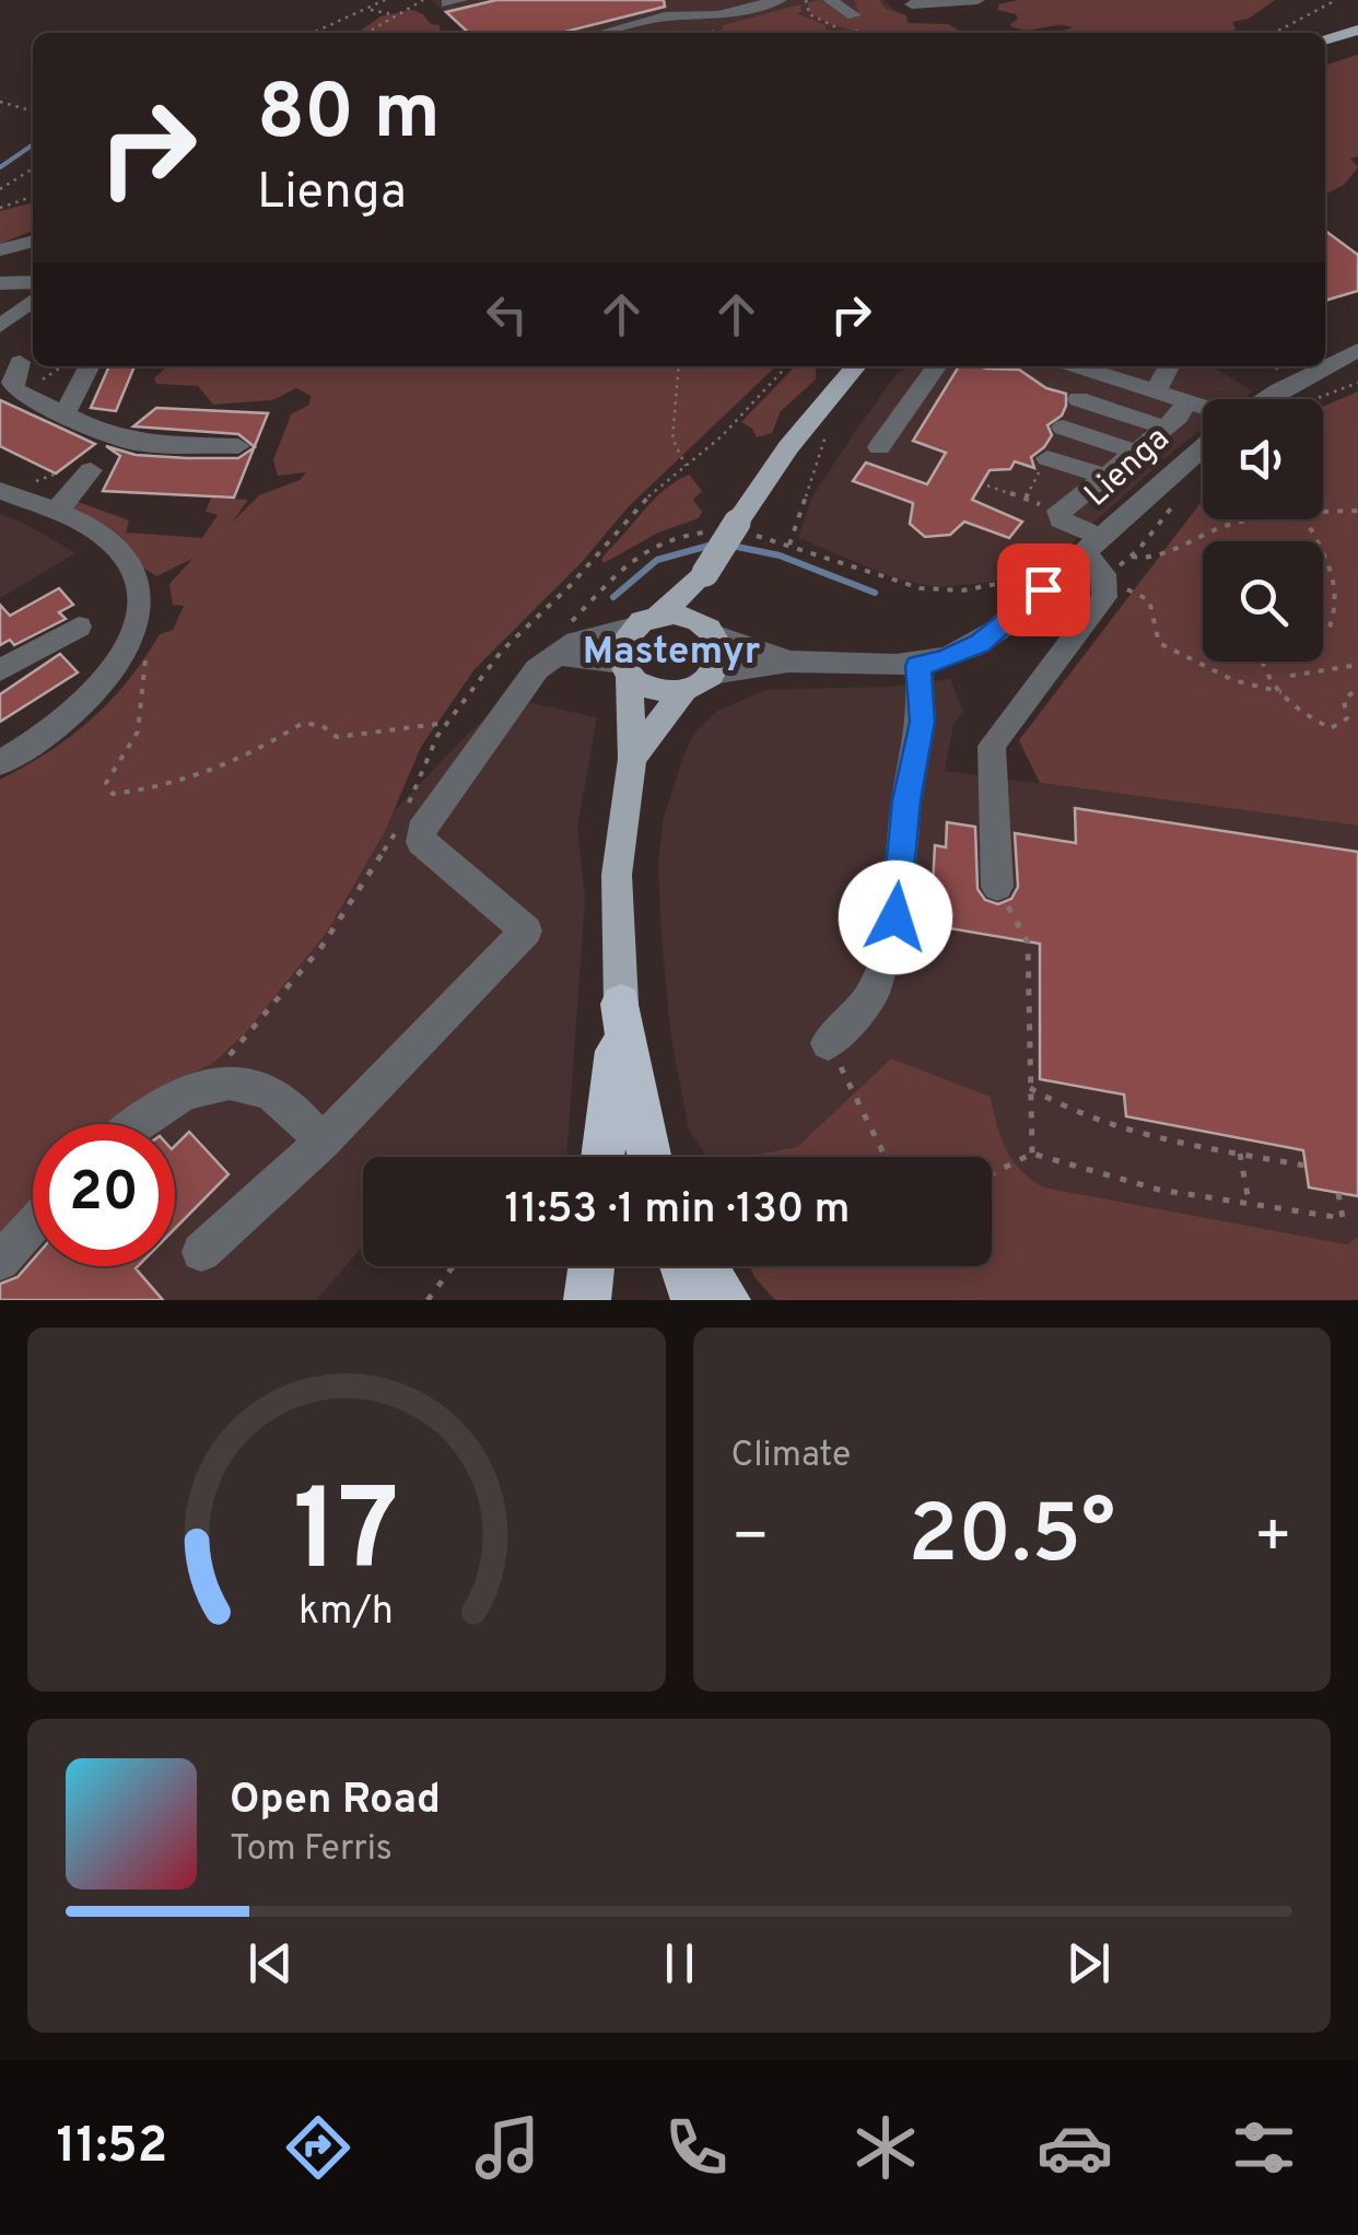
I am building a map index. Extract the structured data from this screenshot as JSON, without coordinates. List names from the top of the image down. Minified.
{"streets":{"street":["Lienga"]},"districts":["Mastemyr"],"page":{"turn":["80 m","Lienga"],"limit":"20","trip":"11:53 · 1 min · 130 m","tile":"Climate","heat":["−","20.5°","+"],"song":["Open Road","Tom Ferris"],"tabs":"11:52","gauge":["17","km/h"]}}
